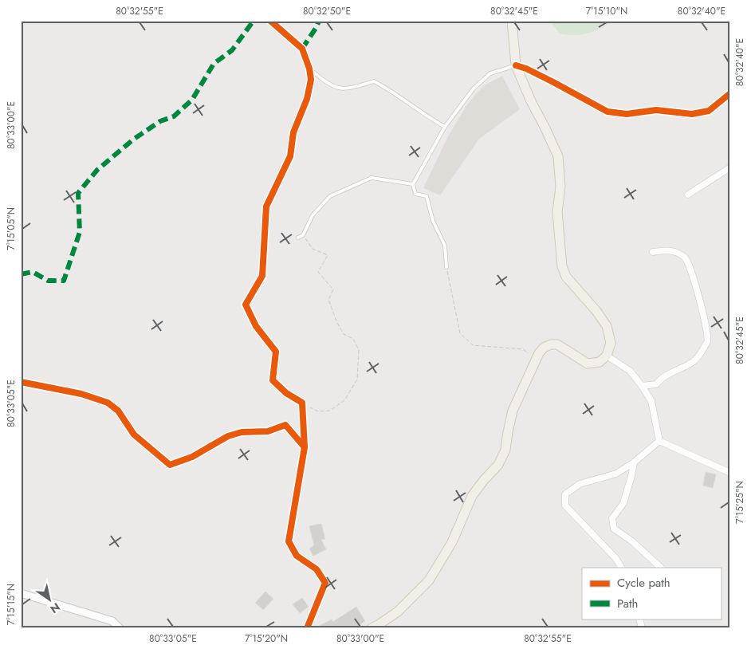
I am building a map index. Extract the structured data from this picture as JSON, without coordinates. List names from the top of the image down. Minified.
{"legend":["Cycle path","Path"],"north":"bottom right","coordinates":["80°32'55\"E","80°32'50\"E","80°32'45\"E","7°15'10\"N","80°32'40\"E","80°33'00\"E","7°15'05\"N","80°33'05\"E","7°15'25\"N","7°15'15\"N","7°15'20\"N"]}
